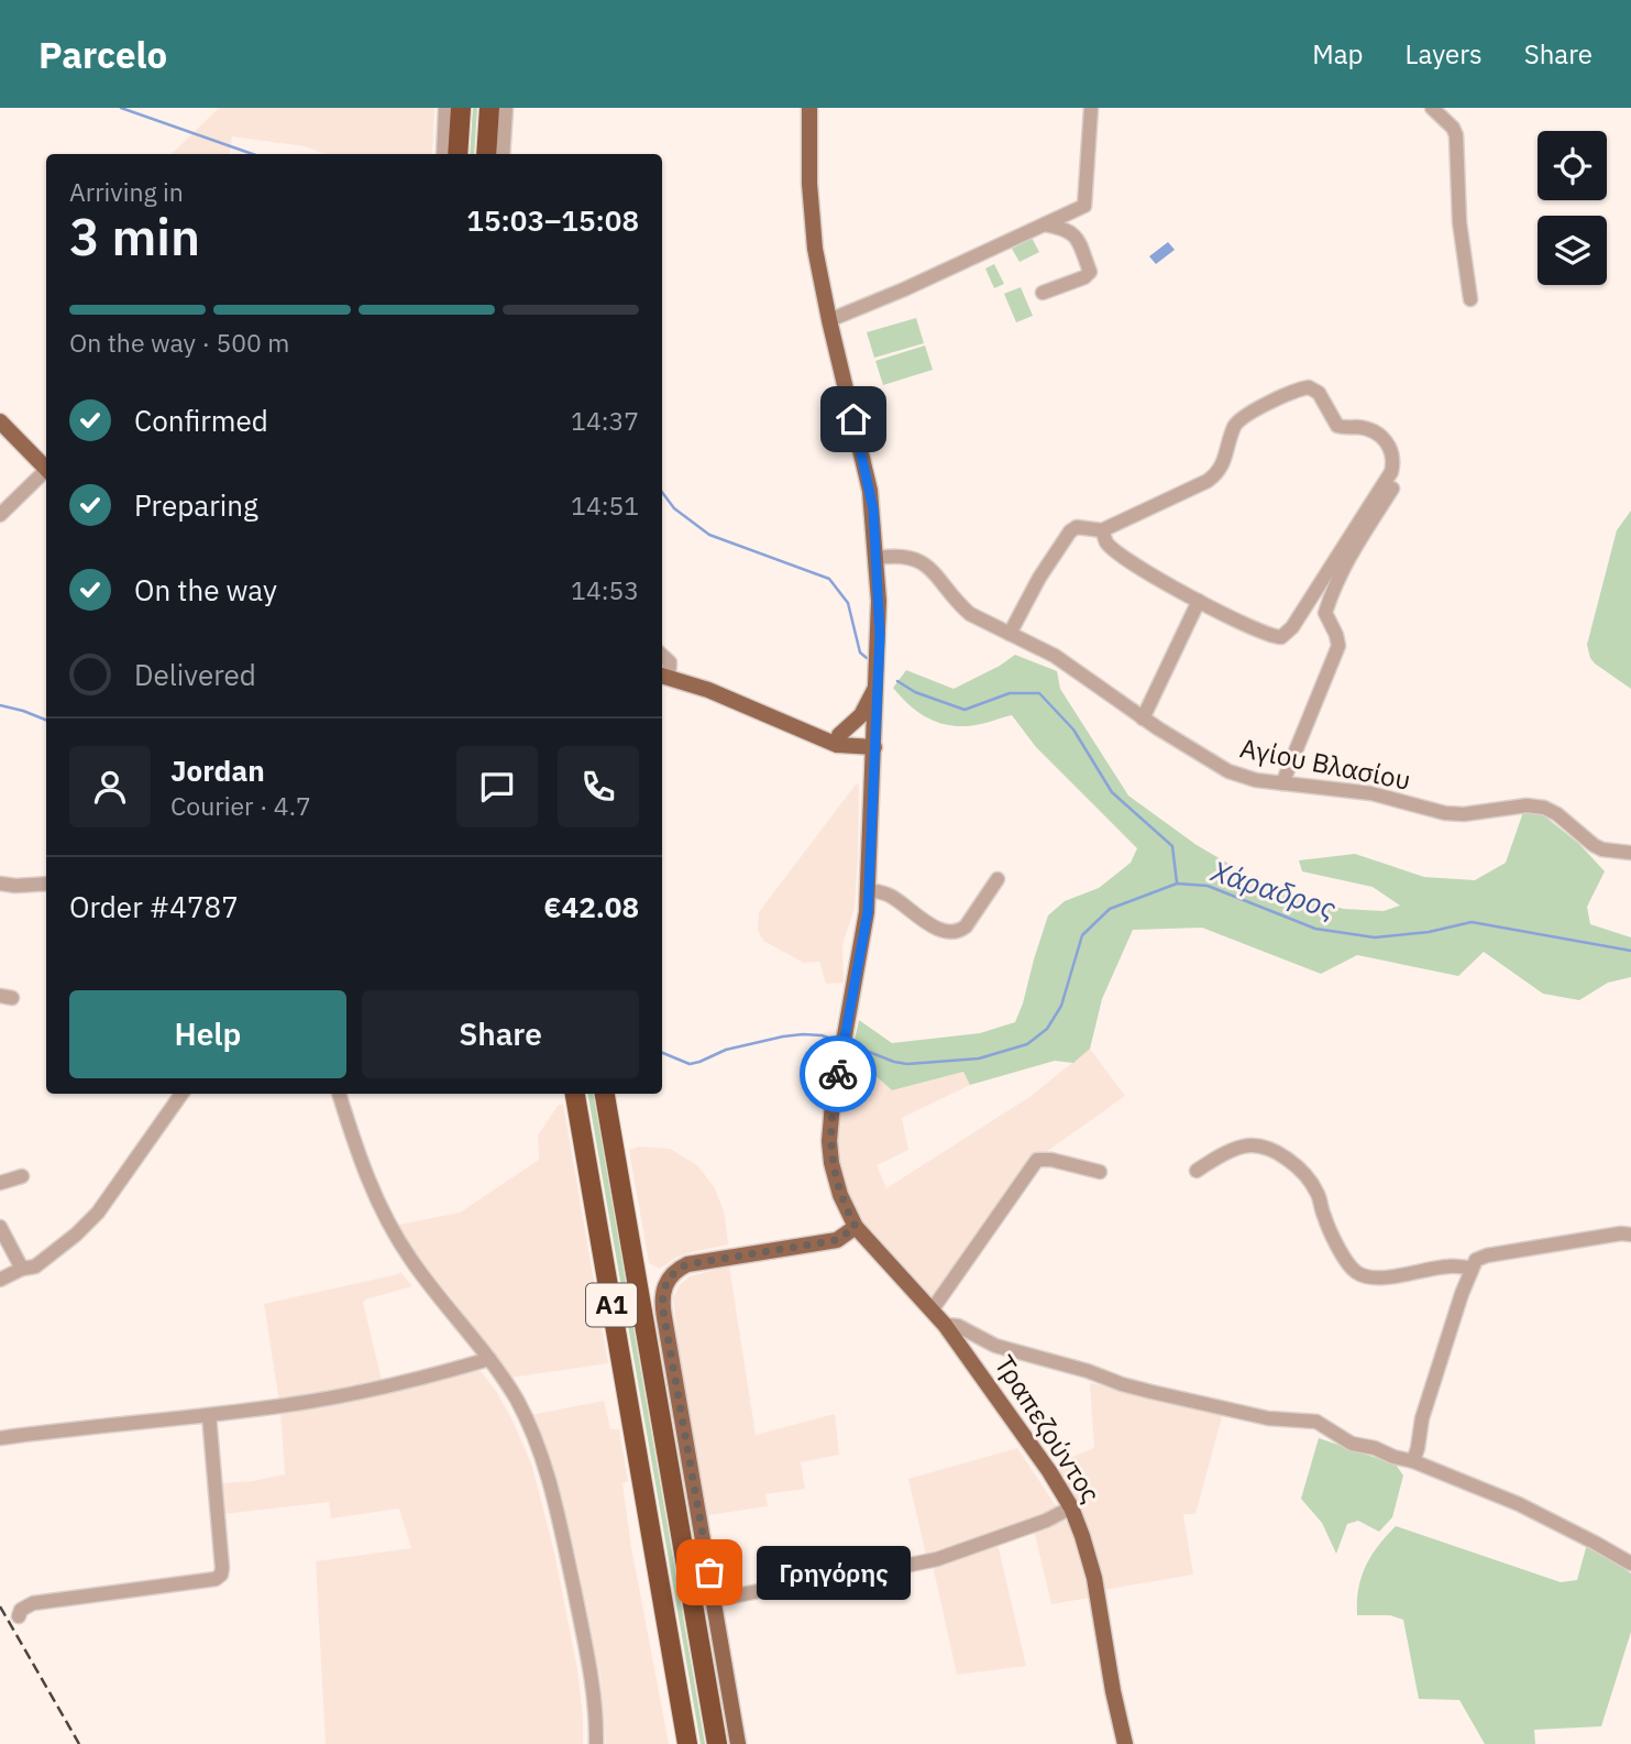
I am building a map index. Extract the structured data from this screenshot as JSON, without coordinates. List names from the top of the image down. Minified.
{"streets":{"highway":["Α1"],"main road":["Τραπεζούντος"],"street":["Αγίου Βλασίου"]},"crossings":[["Αγίου Βλασίου","Τραπεζούντος"]],"water":["Χάραδρος"],"places":["Γρηγόρης"],"page":{"header":"Parcelo","nav":["Map","Layers","Share"],"heading":["3 min","Arriving in","15:03–15:08"],"panel":["Jordan","Courier · 4.7","Order #4787","€42.08"],"bar":"On the way · 500 m","list":[["Confirmed","14:37"],["Preparing","14:51"],["On the way","14:53"],"Delivered"],"buttons":["Help","Share"],"bubble":"Γρηγόρης"}}
